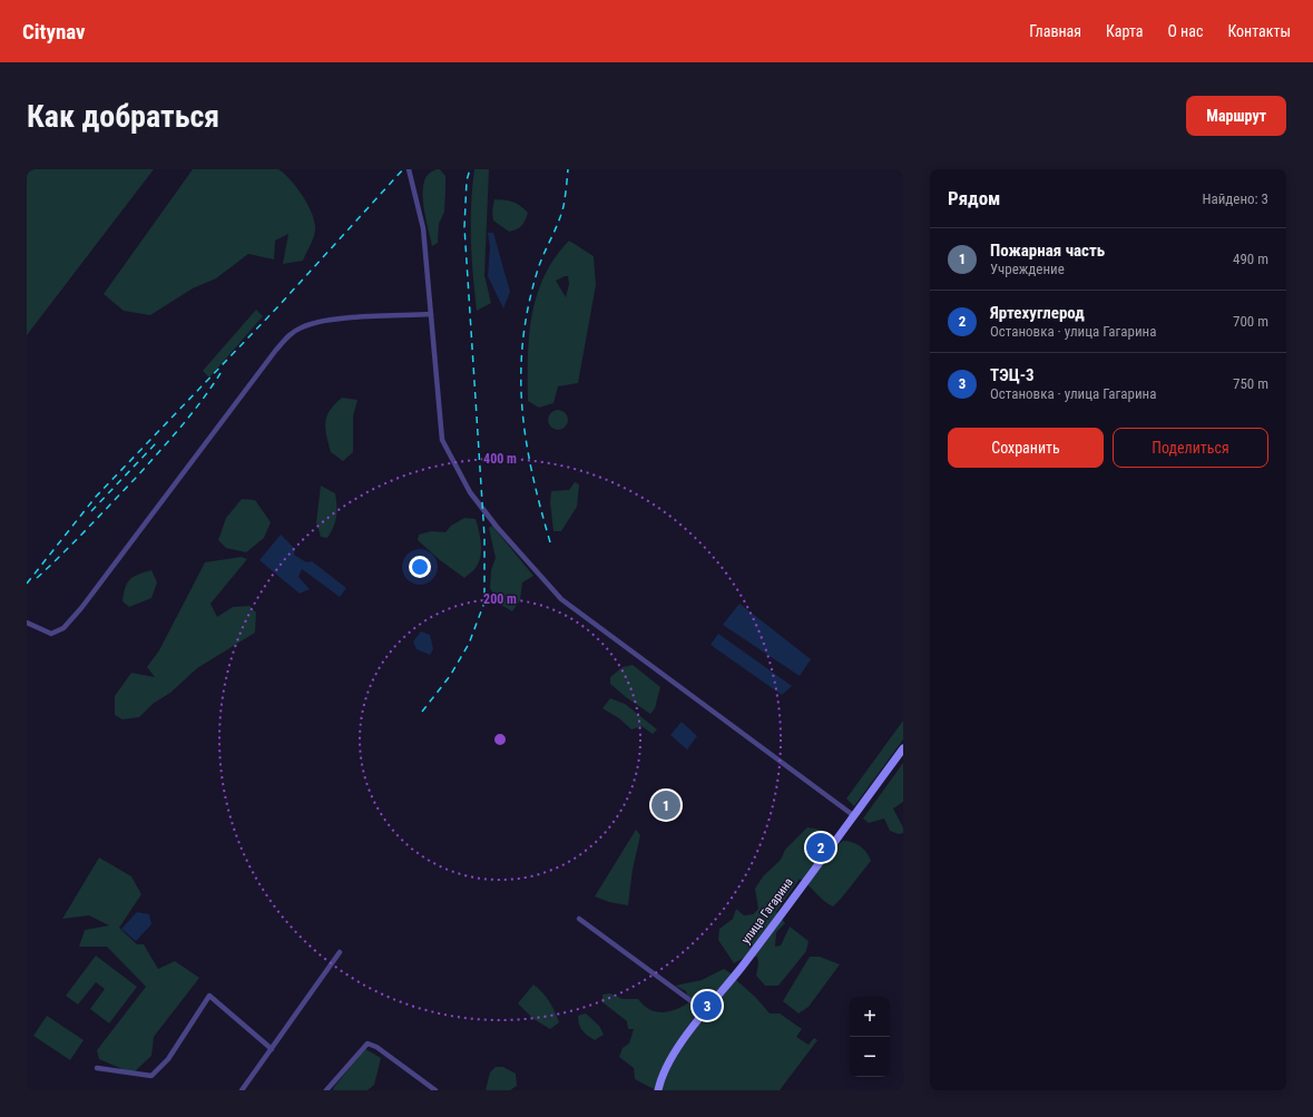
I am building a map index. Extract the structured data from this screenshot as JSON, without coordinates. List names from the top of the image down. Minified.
{"streets":{"main road":["улица Гагарина"]},"page":{"header":"Citynav","nav":["Главная","Карта","О нас","Контакты"],"buttons":["Маршрут",["Сохранить","Поделиться"]],"title":"Как добраться","heading":["Рядом","Найдено: 3"],"list":[{"mark":"1","name":"Пожарная часть","note":"Учреждение","value":"490 m"},{"mark":"2","name":"Яртехуглерод","note":"Остановка · улица Гагарина","value":"700 m"},{"mark":"3","name":"ТЭЦ-3","note":"Остановка · улица Гагарина","value":"750 m"}],"pins":["1","2","3"],"map_buttons":["+","−"]},"rings":["400 m","200 m"]}
